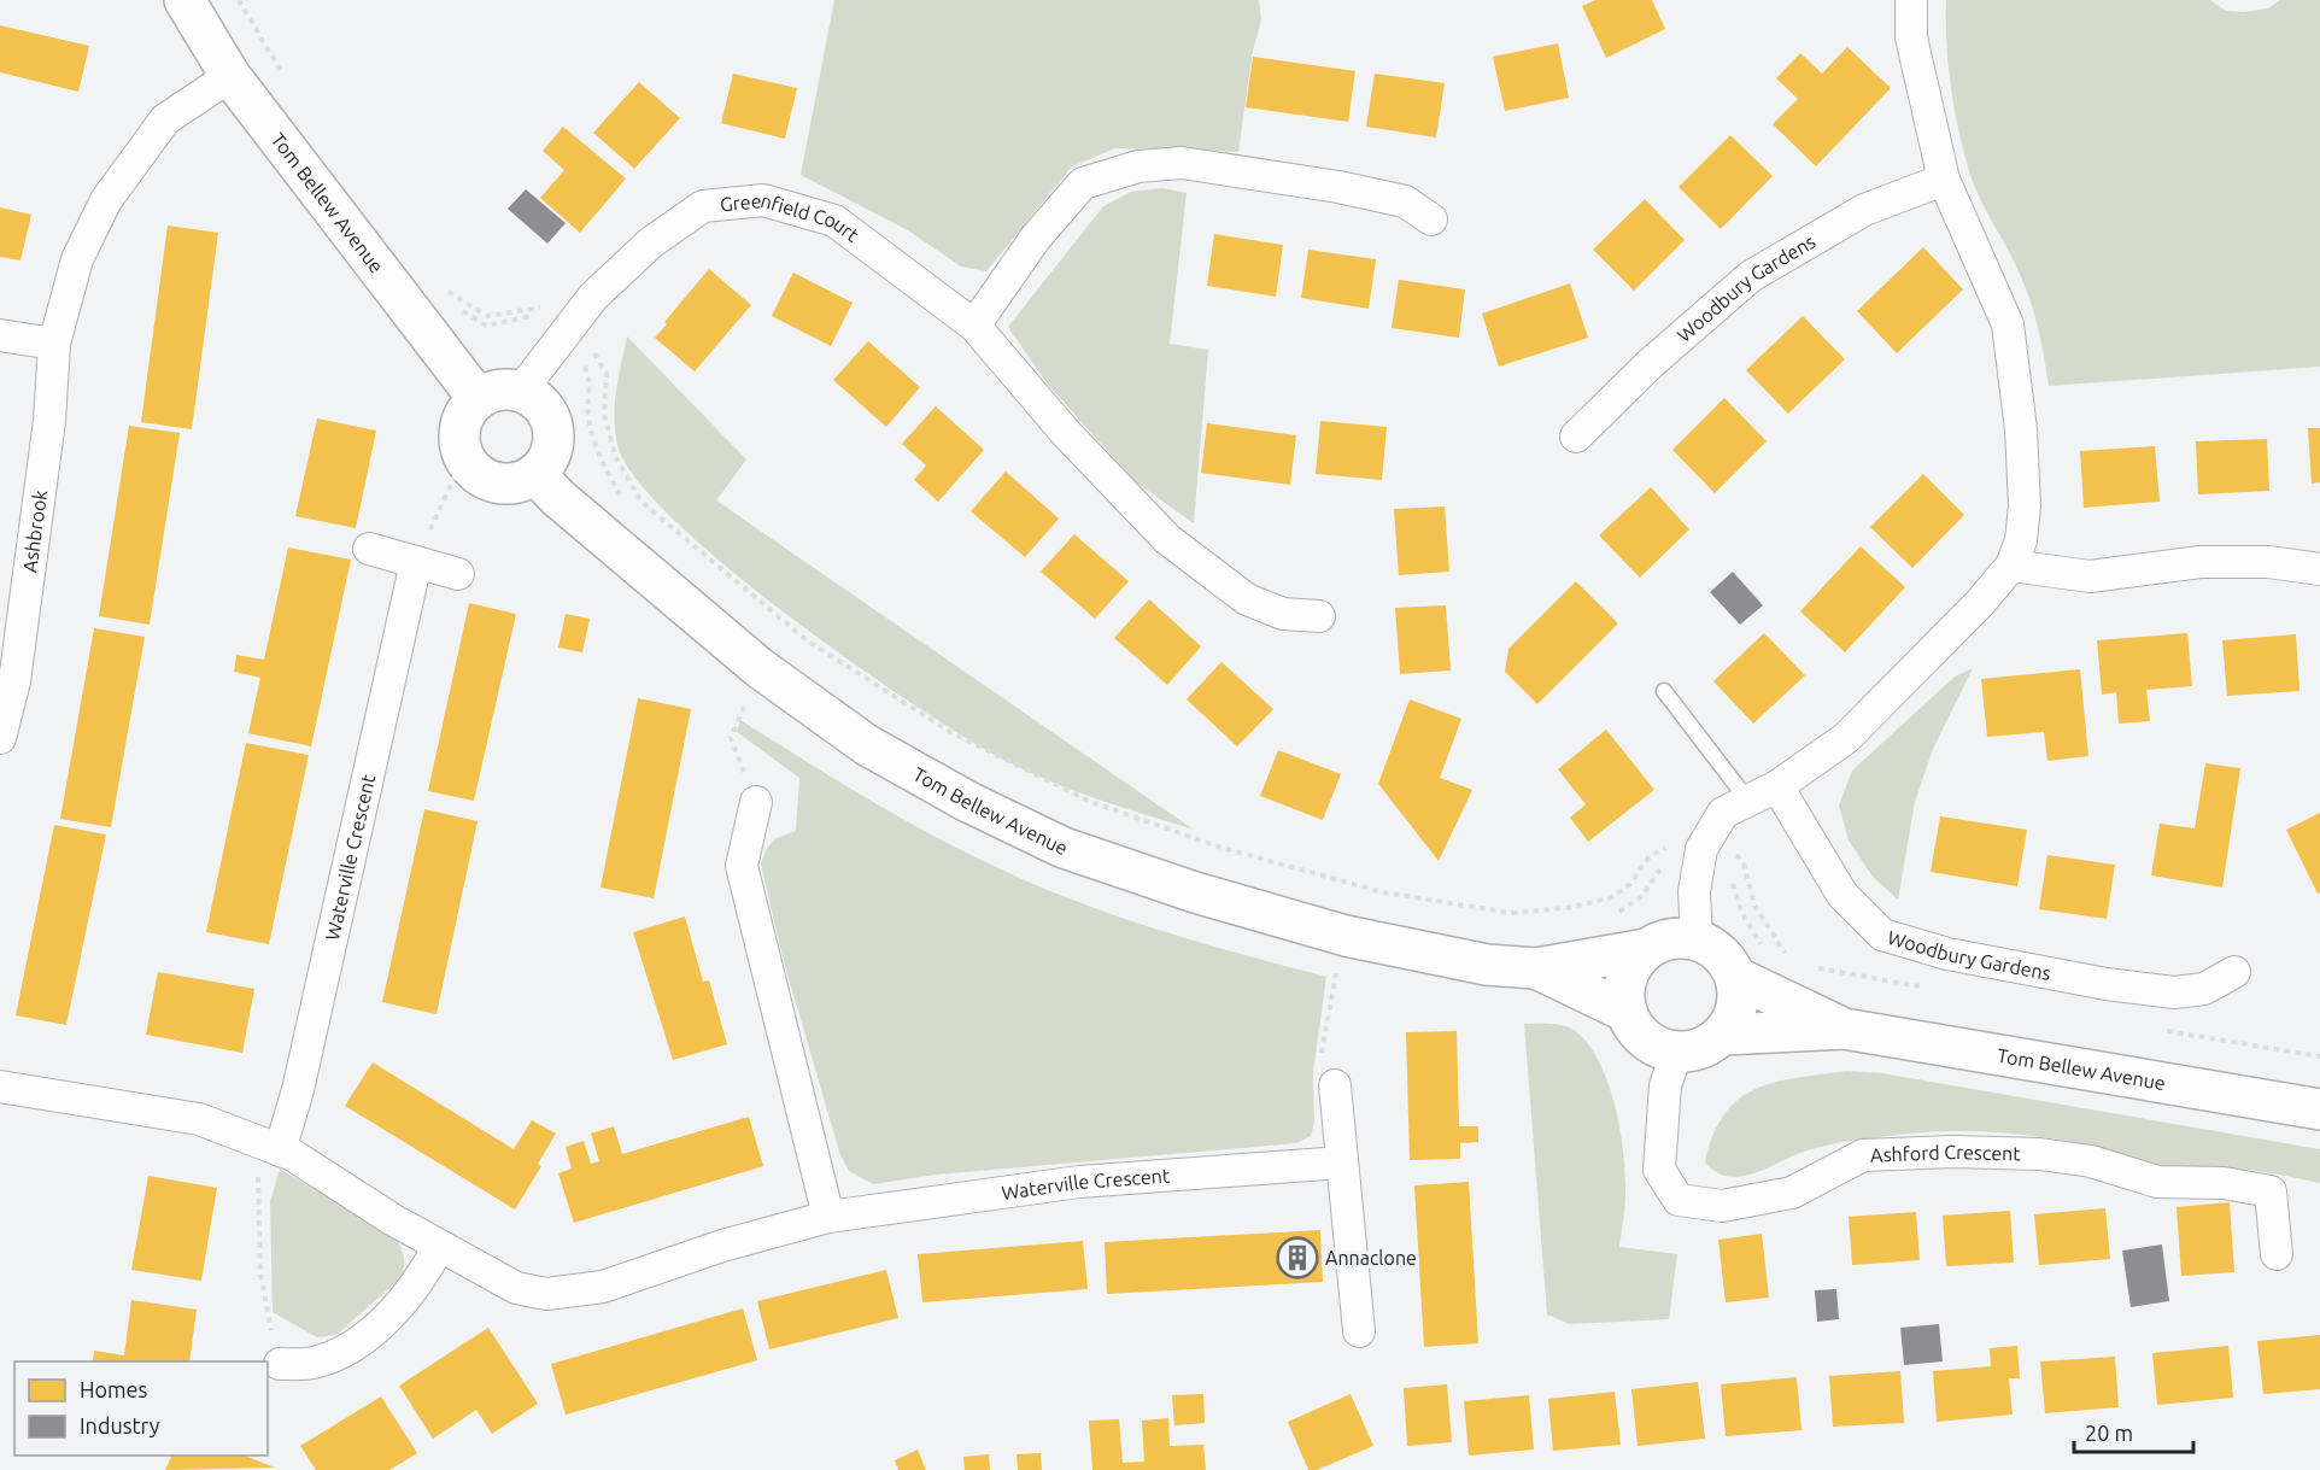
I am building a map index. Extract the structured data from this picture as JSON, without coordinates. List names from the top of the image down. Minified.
{"streets":{"street":["Tom Bellew Avenue","Greenfield Court","Woodbury Gardens","Ashbrook","Waterville Crescent","Ashford Crescent"]},"crossings":[["Tom Bellew Avenue","Greenfield Court"],["Tom Bellew Avenue","Ashbrook"],["Tom Bellew Avenue","Ashford Crescent"]],"places":{"building":["Annaclone"]},"legend":["Homes","Industry"],"scale_bar":"20 m"}
